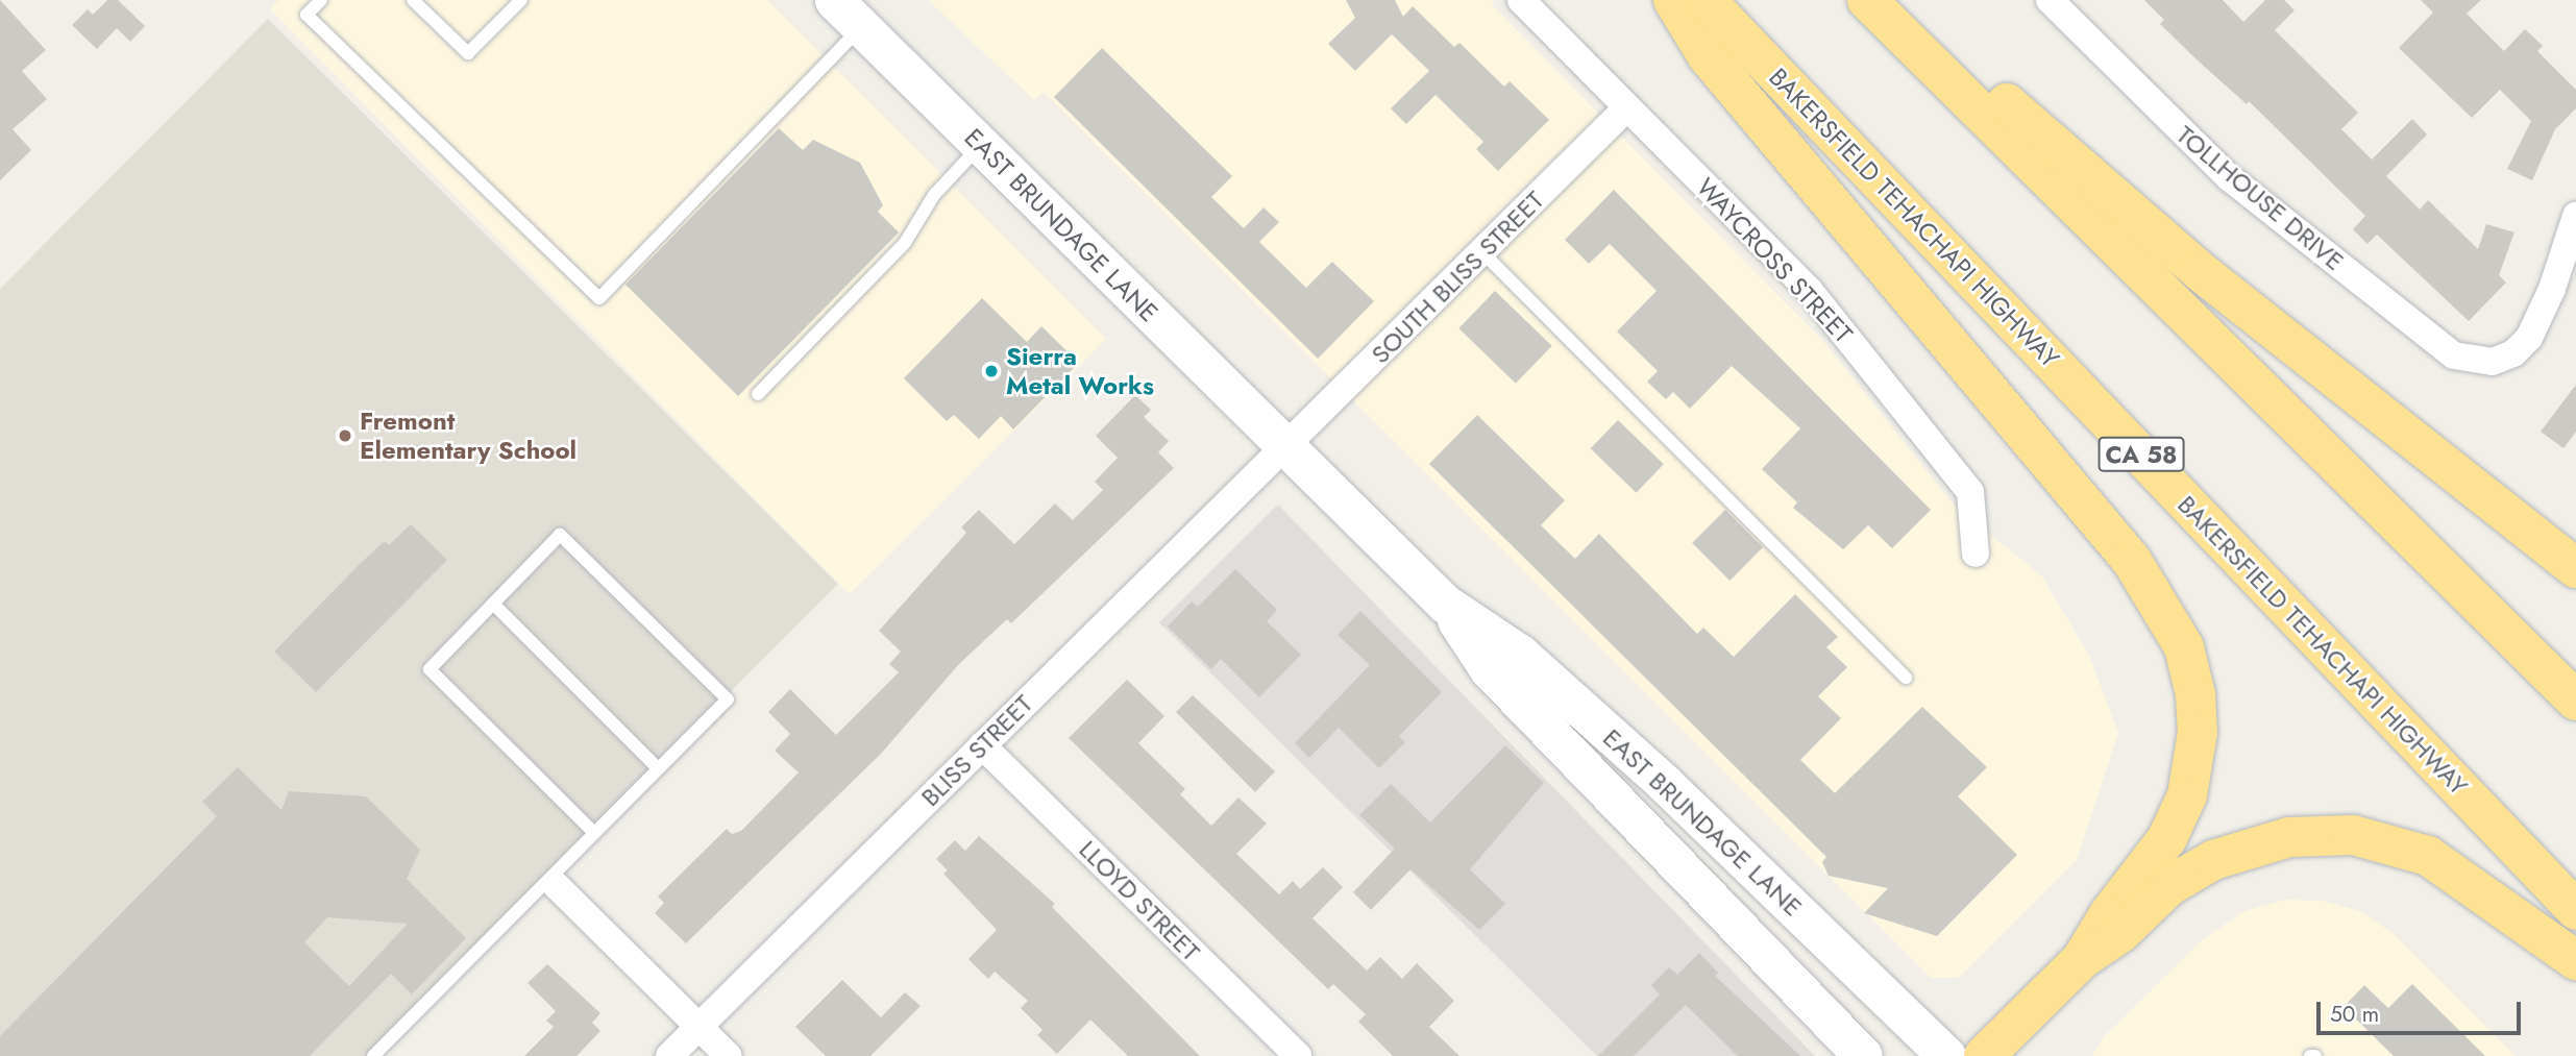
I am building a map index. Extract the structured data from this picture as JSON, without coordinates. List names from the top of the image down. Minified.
{"streets":{"highway":["BAKERSFIELD TEHACHAPI HIGHWAY","CA 58"],"main road":["EAST BRUNDAGE LANE"],"street":["TOLLHOUSE DRIVE","WAYCROSS STREET","SOUTH BLISS STREET","BLISS STREET","LLOYD STREET"]},"crossings":[["EAST BRUNDAGE LANE","SOUTH BLISS STREET"],["EAST BRUNDAGE LANE","BLISS STREET"],["WAYCROSS STREET","SOUTH BLISS STREET"],["SOUTH BLISS STREET","BLISS STREET"],["BLISS STREET","LLOYD STREET"]],"places":["Sierra Metal Works","Fremont Elementary School"],"scale_bar":"50 m"}
